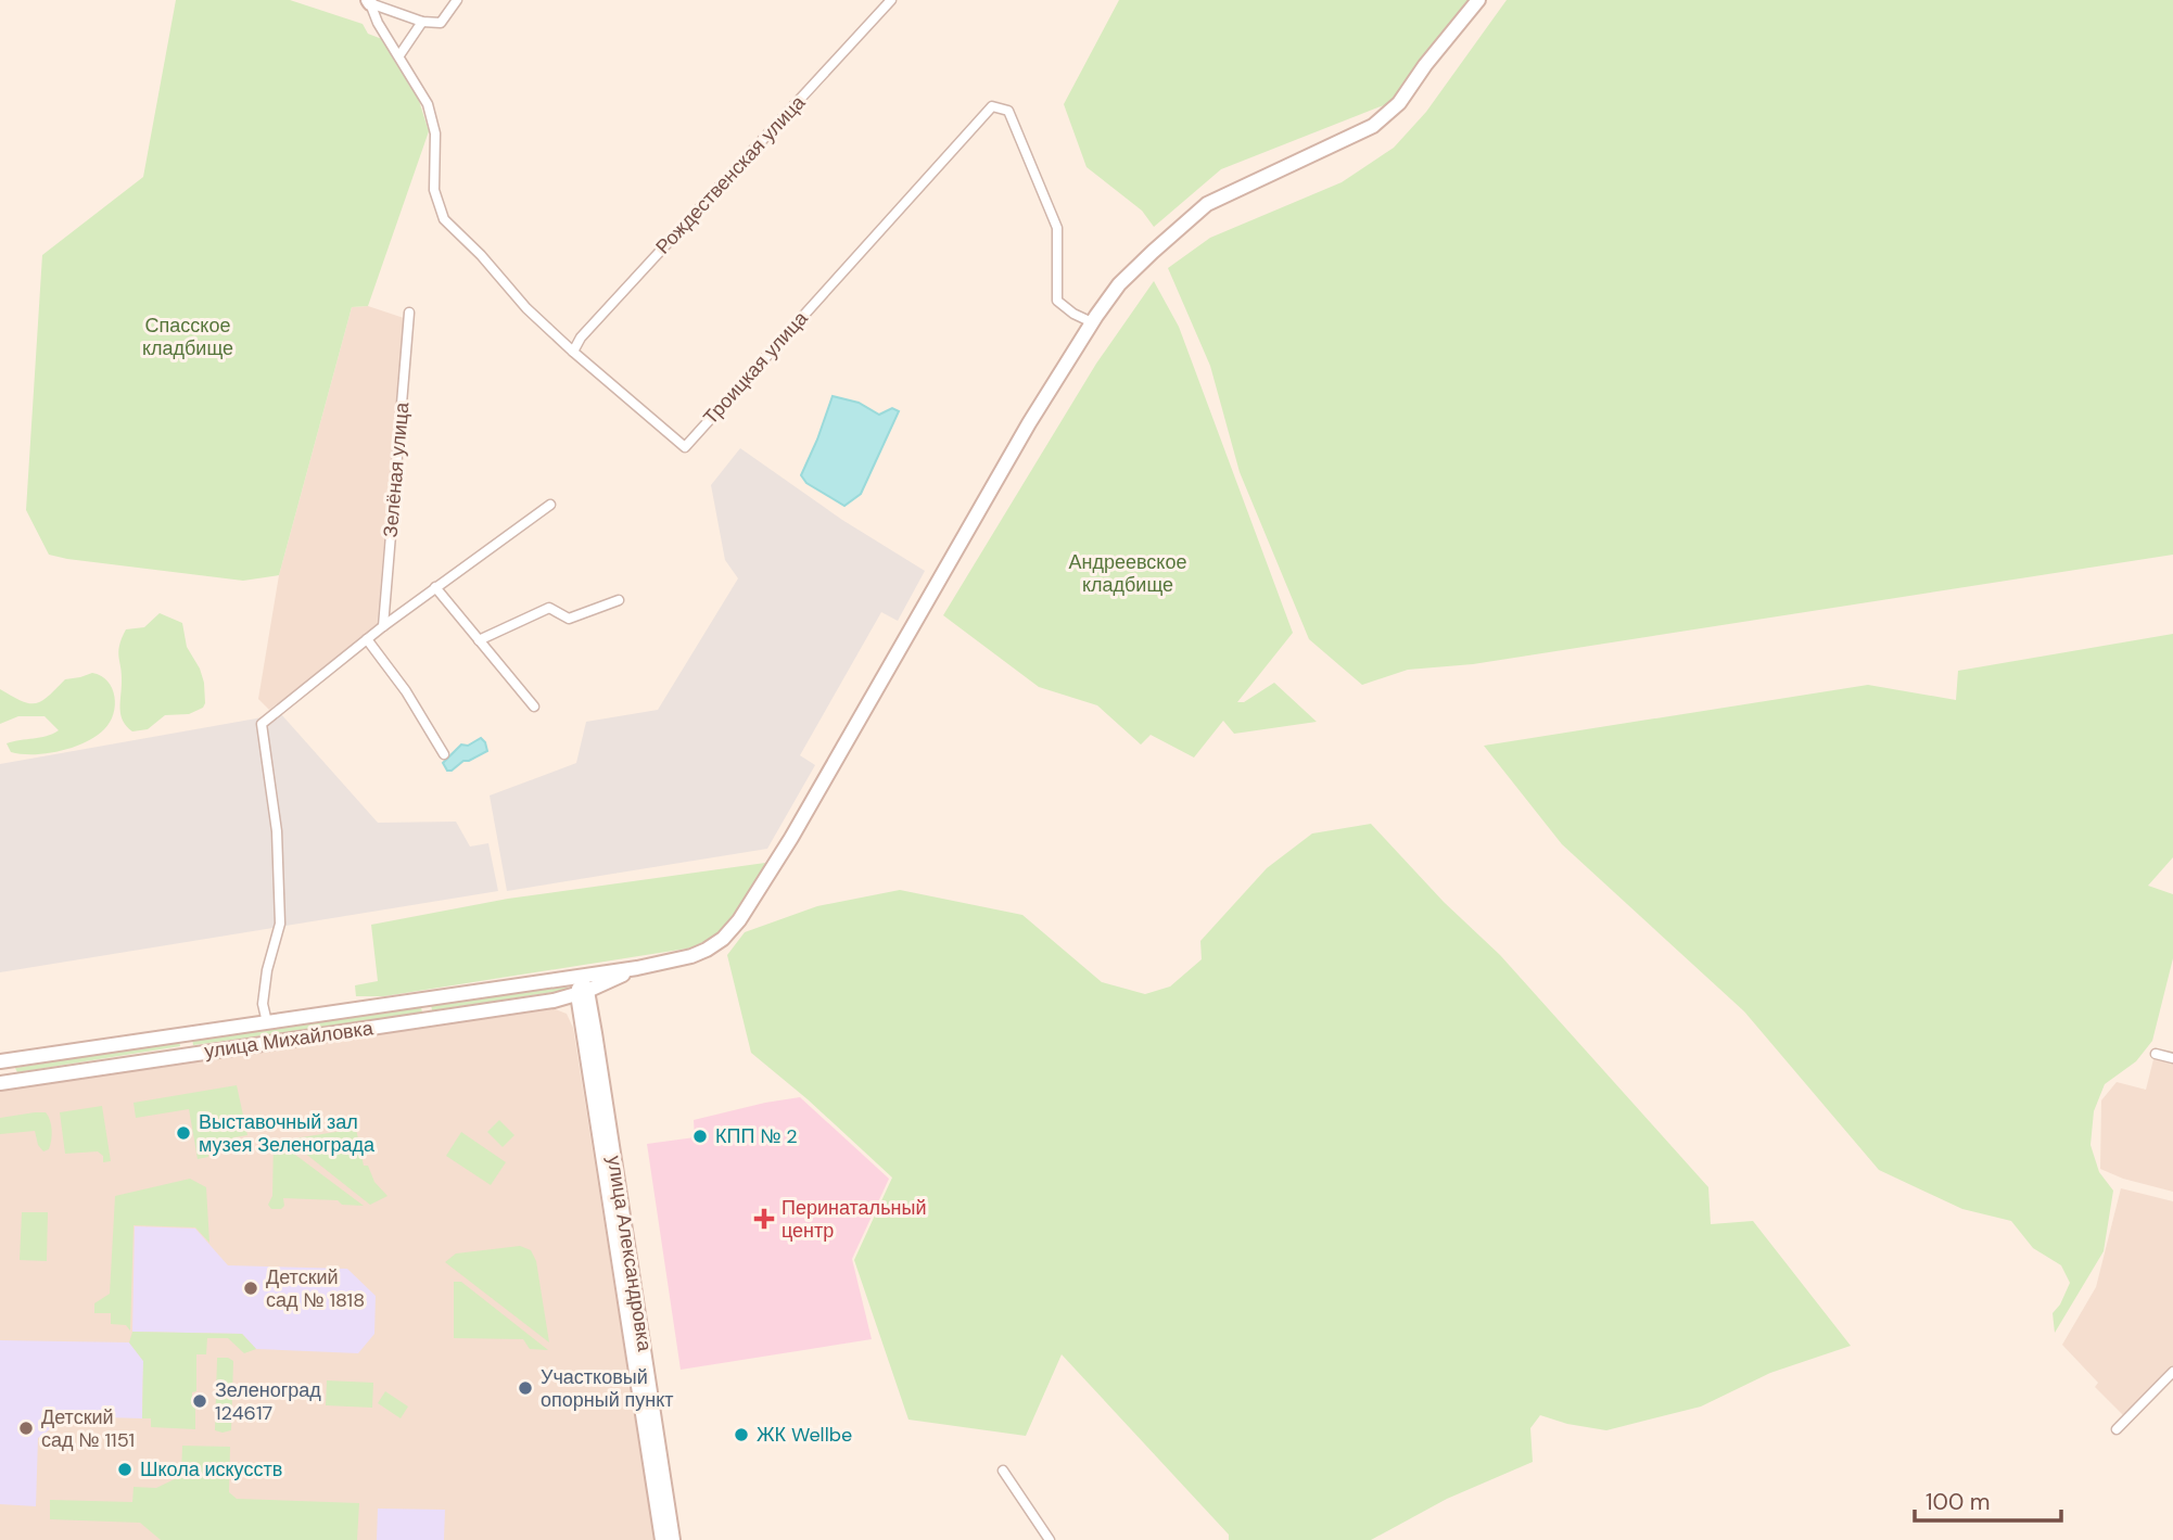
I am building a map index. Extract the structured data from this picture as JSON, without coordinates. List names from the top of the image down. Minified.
{"streets":{"main road":["улица Михайловка","улица Александровка"],"street":["Рождественская улица","Троицкая улица","Зелёная улица"]},"crossings":[["Рождественская улица","Троицкая улица"],["улица Михайловка","улица Александровка"]],"parks":["Спасское кладбище","Андреевское кладбище"],"places":{"other":["Выставочный зал музея Зеленограда","КПП № 2","Детский сад № 1818","Участковый опорный пункт","Зеленоград 124617","Детский сад № 1151","ЖК Wellbe","Школа искусств"],"health":["Перинатальный центр"]},"scale_bar":"100 m"}
